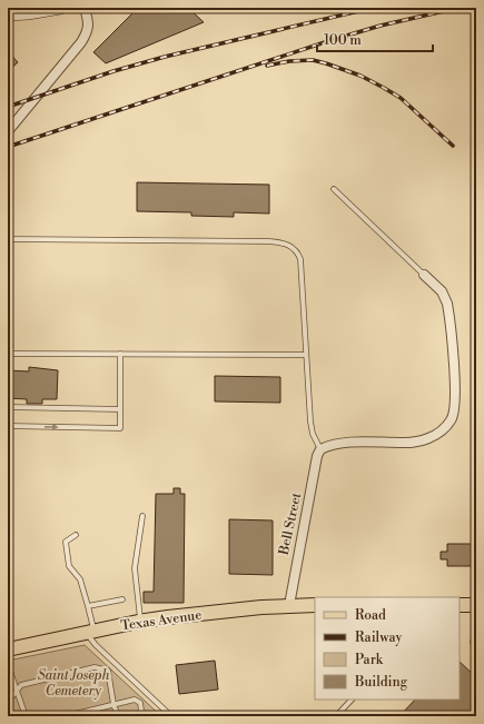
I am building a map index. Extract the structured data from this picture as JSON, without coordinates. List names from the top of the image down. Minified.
{"streets":{"main road":["Texas Avenue"],"street":["Bell Street"]},"crossings":[["Bell Street","Texas Avenue"]],"parks":["Saint Joseph Cemetery"],"legend":["Road","Railway","Park","Building"],"scale_bar":"100 m"}
